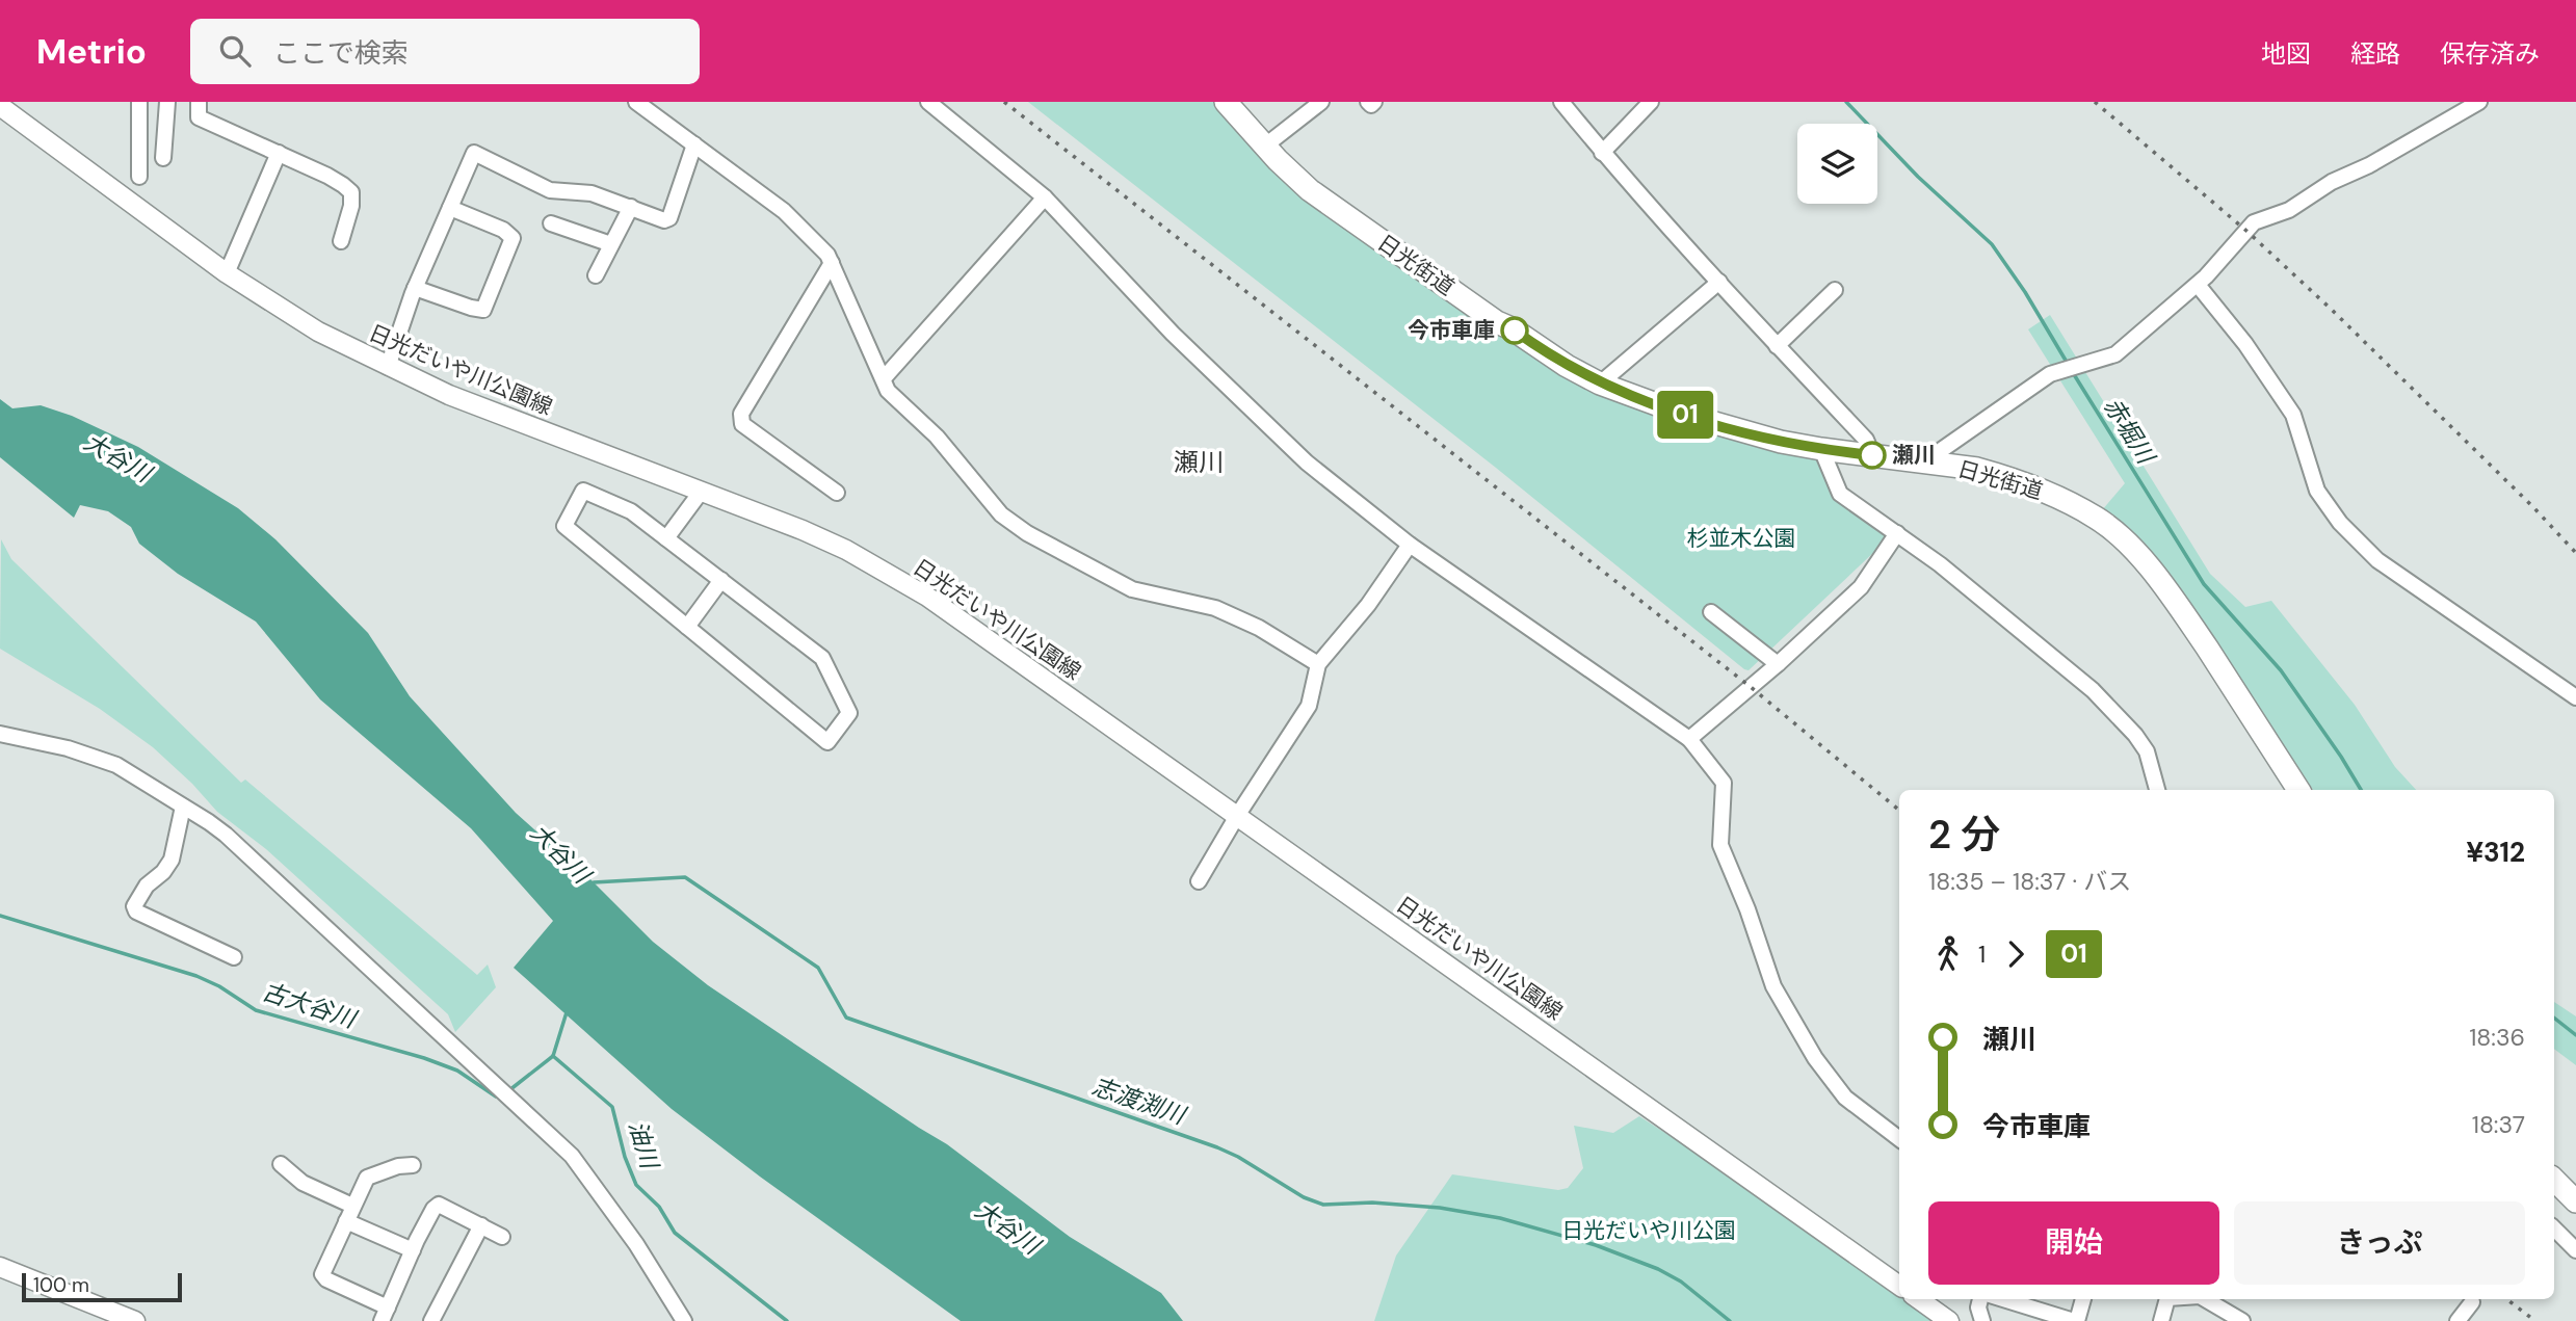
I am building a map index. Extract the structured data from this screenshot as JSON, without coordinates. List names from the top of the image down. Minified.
{"streets":{"highway":["日光街道"],"main road":["日光だいや川公園線"]},"districts":["瀬川"],"water":["赤堀川","大谷川","古大谷川","志渡渕川","油川"],"parks":["杉並木公園","日光だいや川公園"],"places":["今市車庫","瀬川"],"lines":["bus line 01"],"scale_bar":"100 m","page":{"header":"Metrio","search":"ここで検索","nav":["地図","経路","保存済み"],"on_map":"01","heading":["2 分","18:35 – 18:37 · バス","¥312"],"legs":["1","01"],"list":[{"name":"瀬川","value":"18:36"},{"name":"今市車庫","value":"18:37"}],"buttons":["開始","きっぷ"],"scale":"100 m"}}
